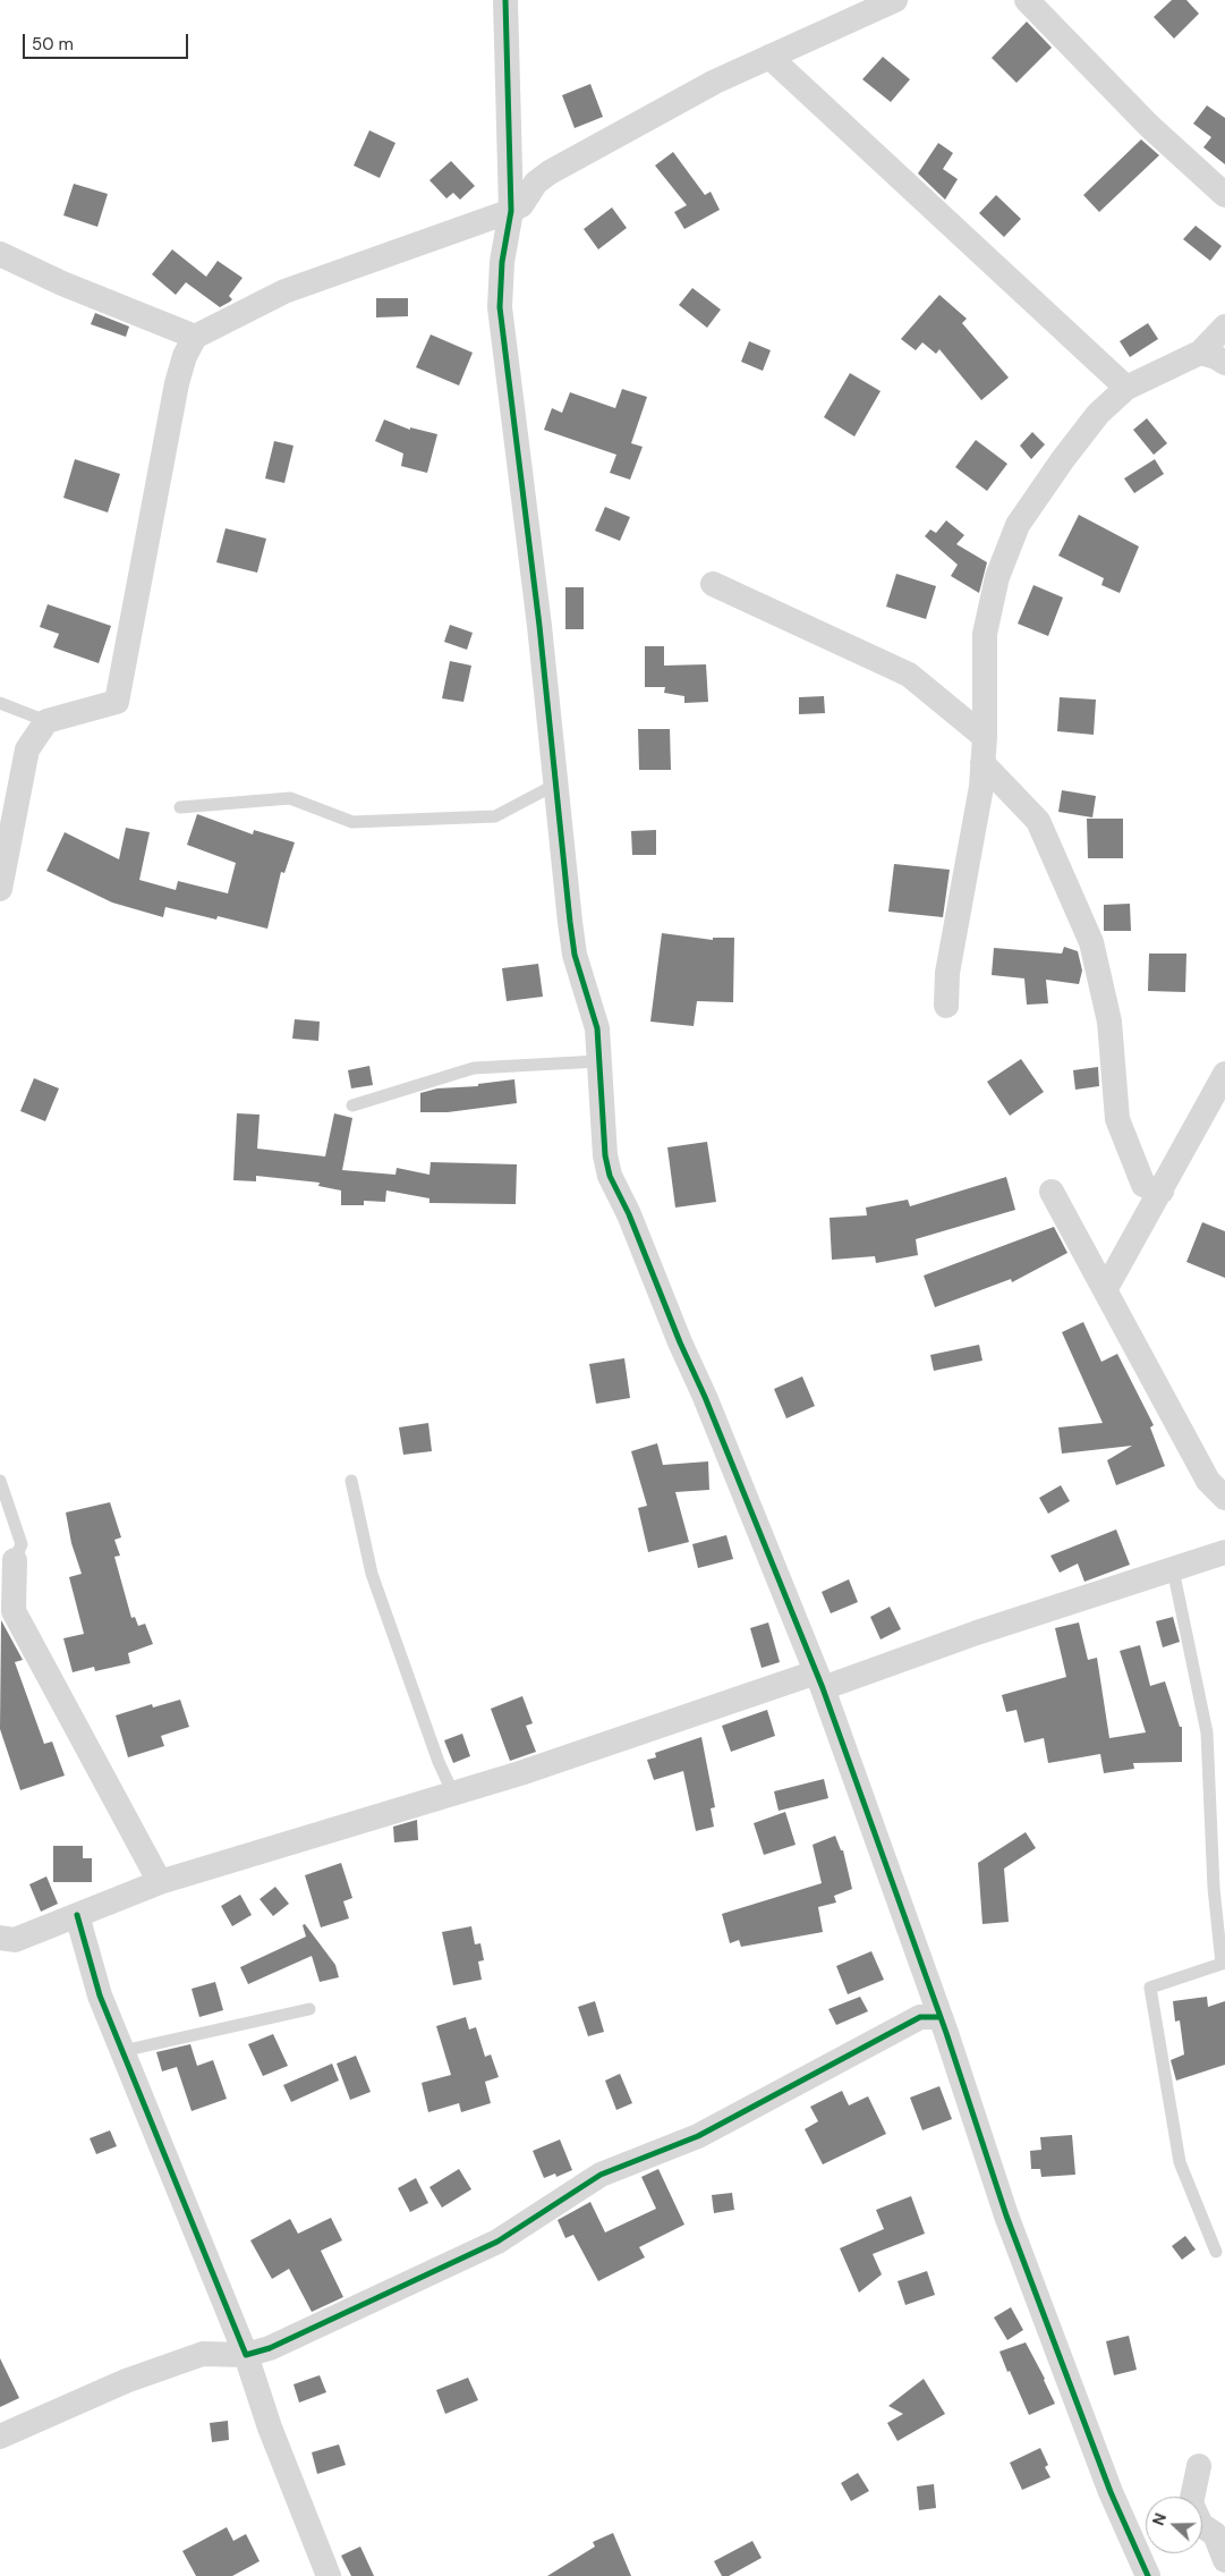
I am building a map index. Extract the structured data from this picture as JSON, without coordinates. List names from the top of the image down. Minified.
{"scale_bar":"50 m","north":"left"}
